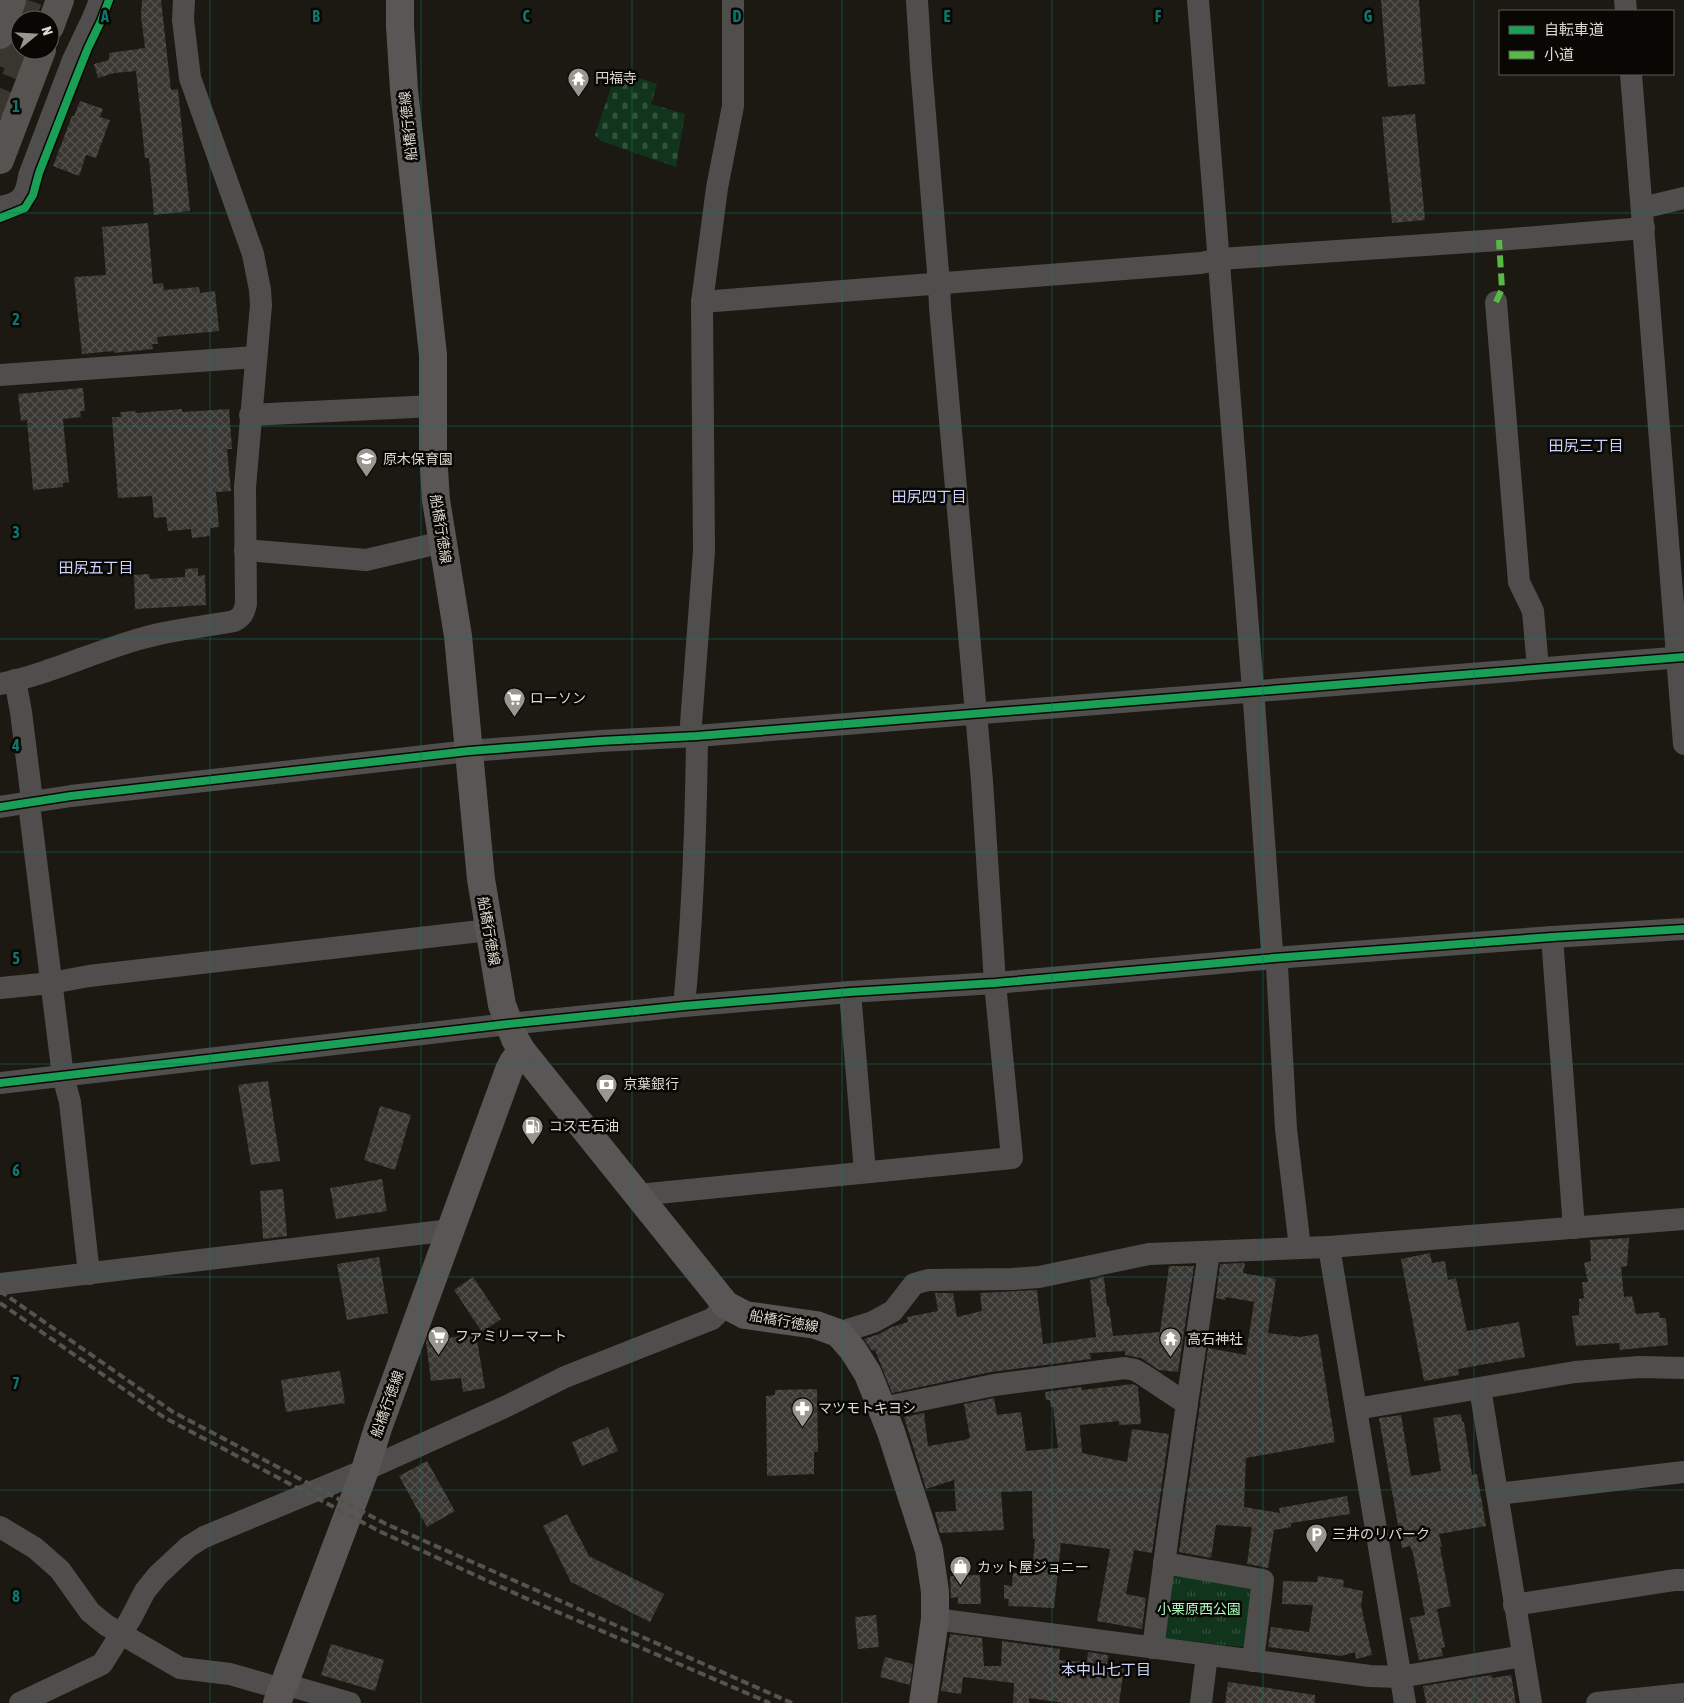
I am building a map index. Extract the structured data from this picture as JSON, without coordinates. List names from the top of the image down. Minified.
{"streets":{"main road":["船橋行徳線"]},"districts":["田尻三丁目","田尻四丁目","田尻五丁目","本中山七丁目"],"parks":["小栗原西公園"],"places":{"temple":["円福寺","高石神社"],"school or university":["原木保育園"],"supermarket":["ローソン","ファミリーマート"],"bank":["京葉銀行"],"fuel station":["コスモ石油"],"pharmacy":["マツモトキヨシ"],"parking":["三井のリパーク"],"shop":["カット屋ジョニー"]},"legend":["自転車道","小道"],"north":"right","grid":{"columns":["A","B","C","D","E","F","G"],"rows":["1","2","3","4","5","6","7","8"]}}
